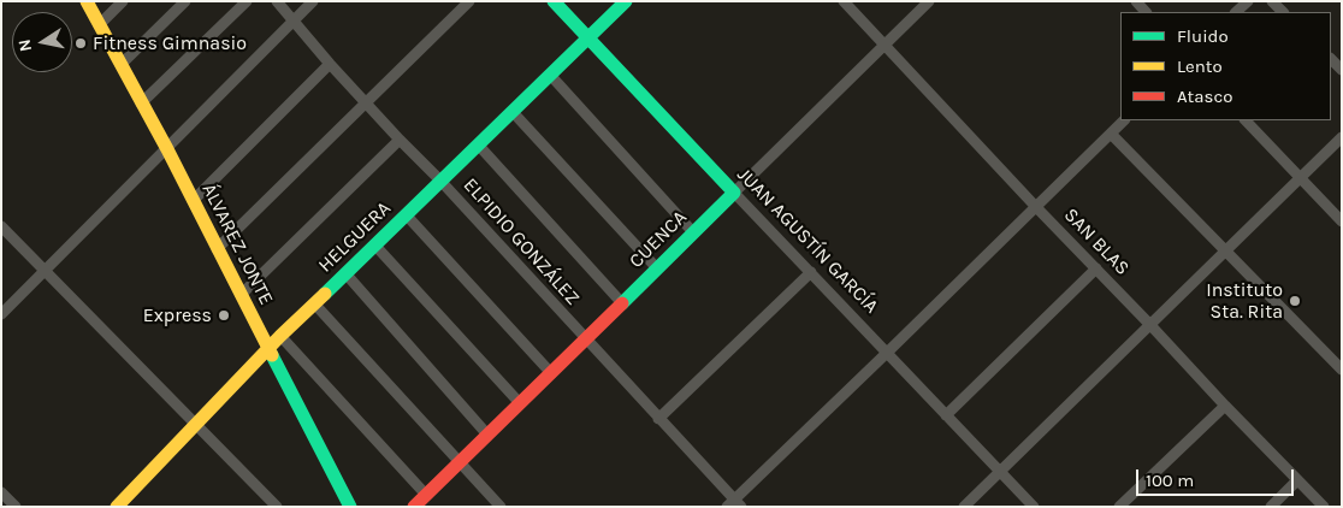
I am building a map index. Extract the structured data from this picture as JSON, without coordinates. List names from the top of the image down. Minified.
{"streets":{"street":["HELGUERA","CUENCA","JUAN AGUSTÍN GARCÍA","ELPIDIO GONZÁLEZ","SAN BLAS","ÁLVAREZ JONTE"]},"crossings":[["HELGUERA","JUAN AGUSTÍN GARCÍA"],["HELGUERA","ELPIDIO GONZÁLEZ"],["HELGUERA","ÁLVAREZ JONTE"],["CUENCA","JUAN AGUSTÍN GARCÍA"],["CUENCA","ELPIDIO GONZÁLEZ"],["CUENCA","SAN BLAS"]],"places":["Fitness Gimnasio","Instituto Sta. Rita","Express"],"legend":["Fluido","Lento","Atasco"],"scale_bar":"100 m","north":"left"}
